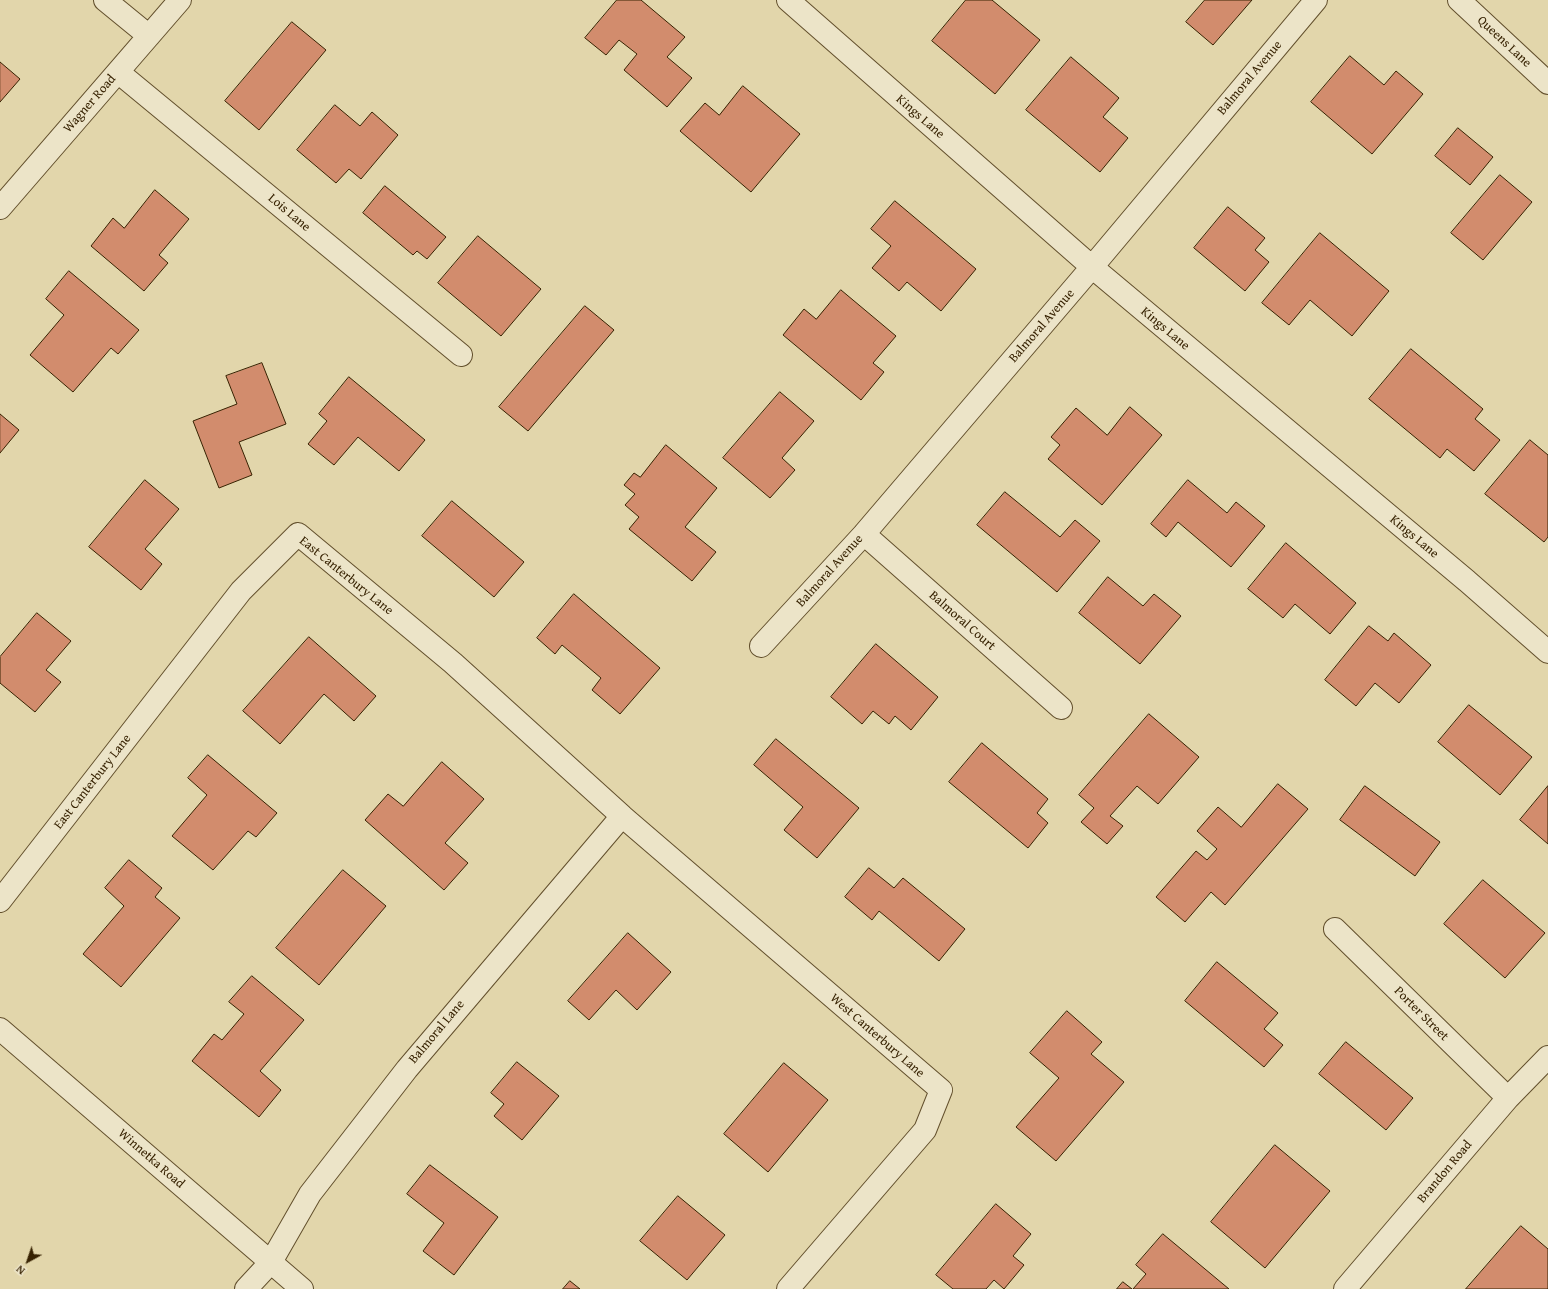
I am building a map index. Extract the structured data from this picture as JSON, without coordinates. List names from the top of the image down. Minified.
{"streets":{"street":["Queens Lane","Balmoral Avenue","Wagner Road","Kings Lane","Lois Lane","East Canterbury Lane","Balmoral Court","Porter Street","Balmoral Lane","West Canterbury Lane","Winnetka Road","Brandon Road"]},"crossings":[["Balmoral Avenue","Kings Lane"],["Balmoral Avenue","Balmoral Court"],["Wagner Road","Lois Lane"],["East Canterbury Lane","Balmoral Lane"],["East Canterbury Lane","West Canterbury Lane"],["Porter Street","Brandon Road"],["Balmoral Lane","West Canterbury Lane"],["Balmoral Lane","Winnetka Road"]],"north":"bottom left"}
